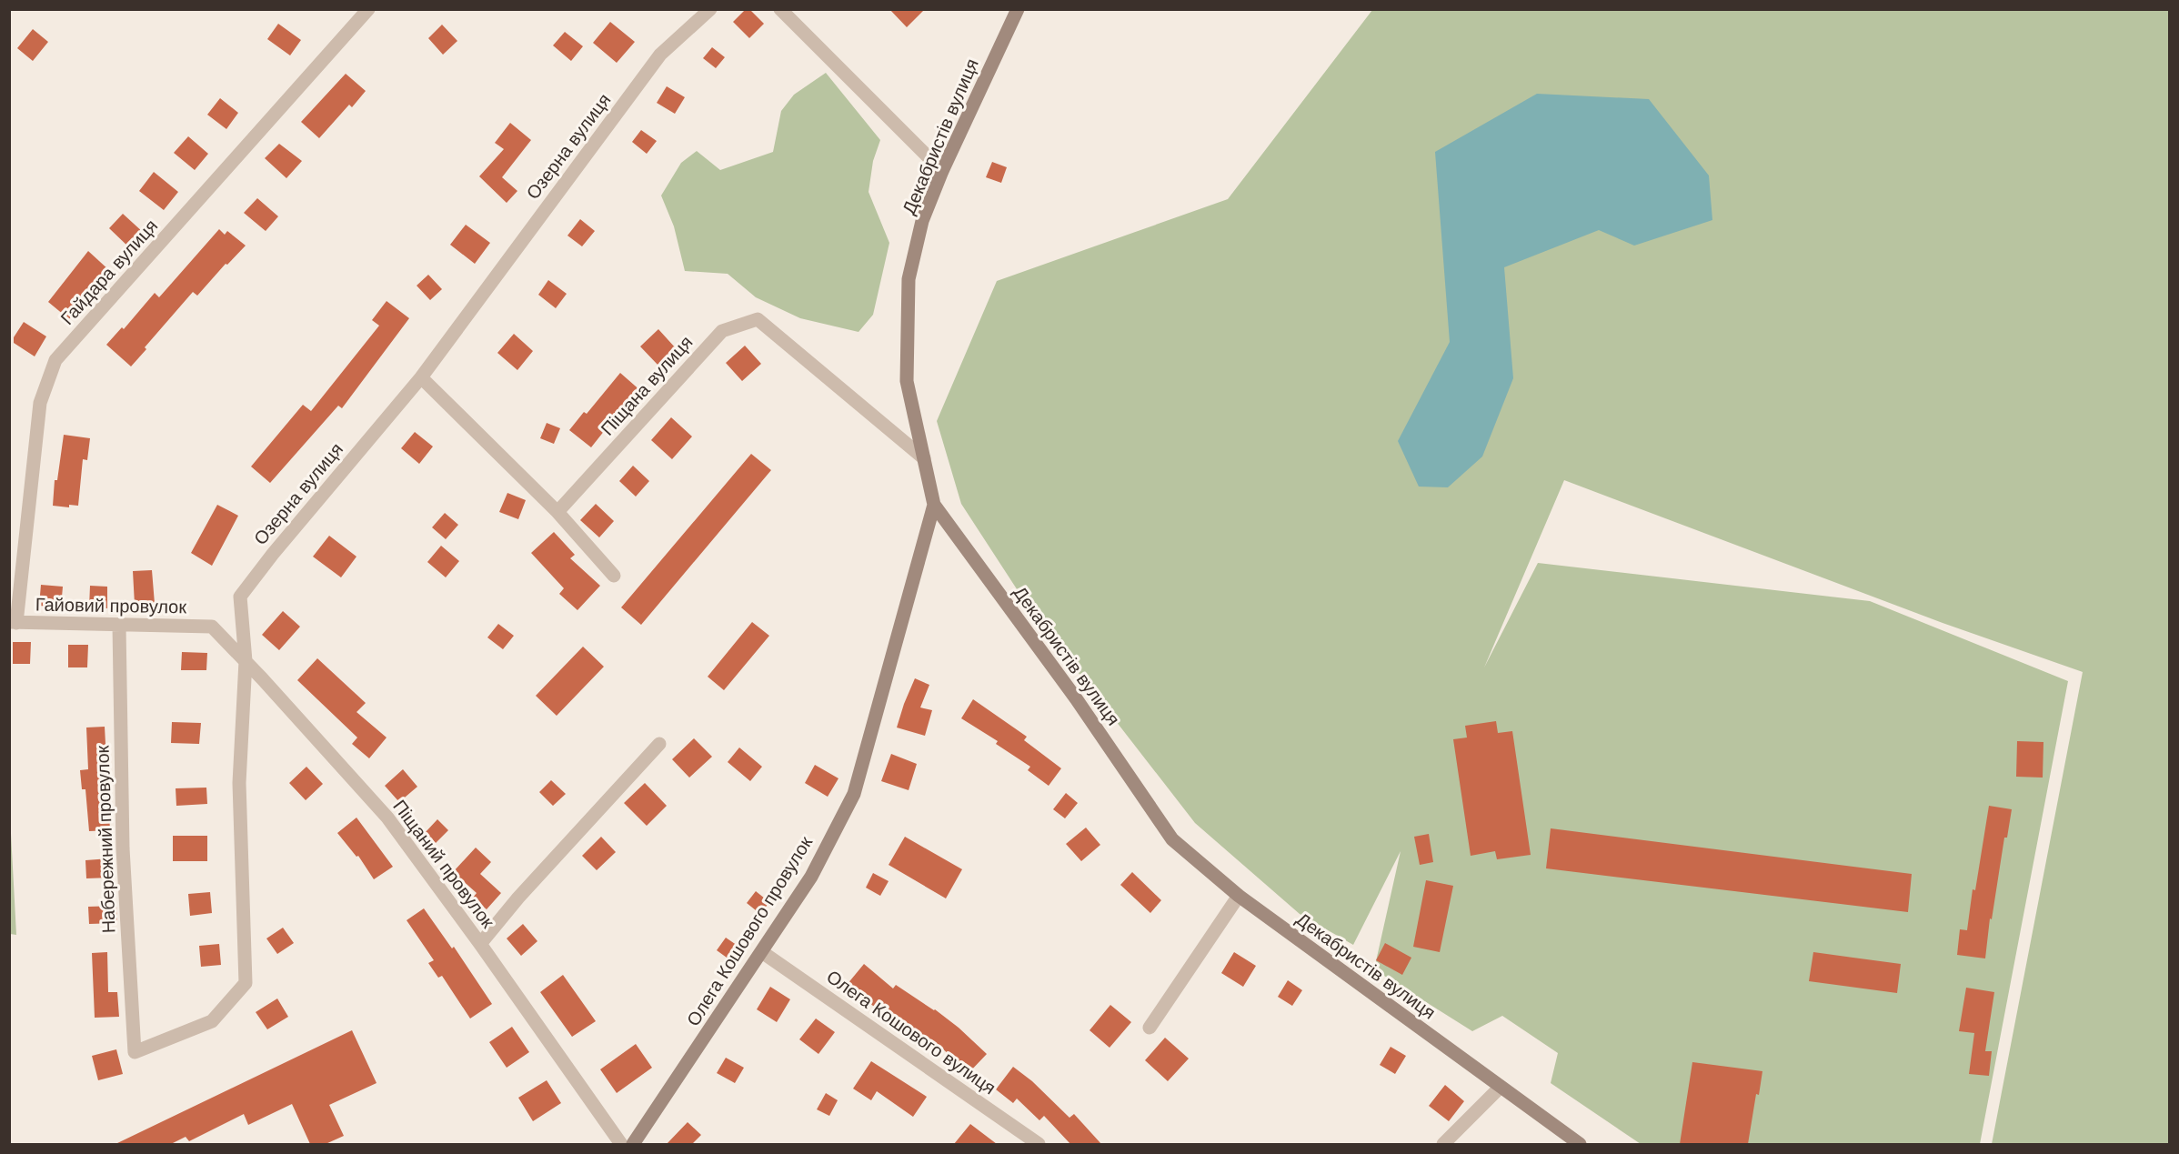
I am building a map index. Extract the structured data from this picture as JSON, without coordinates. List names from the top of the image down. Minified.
{"streets":{"street":["Декабристів вулиця","Озерна вулиця","Гайдара вулиця","Піщана вулиця","Гайовий провулок","Набережний провулок","Піщаний провулок","Олега Кошового провулок","Олега Кошового вулиця"]},"crossings":[["Декабристів вулиця","Піщана вулиця"],["Декабристів вулиця","Олега Кошового провулок"],["Озерна вулиця","Набережний провулок"],["Озерна вулиця","Піщаний провулок"],["Гайдара вулиця","Гайовий провулок"],["Гайовий провулок","Набережний провулок"],["Гайовий провулок","Піщаний провулок"],["Олега Кошового провулок","Олега Кошового вулиця"]]}
